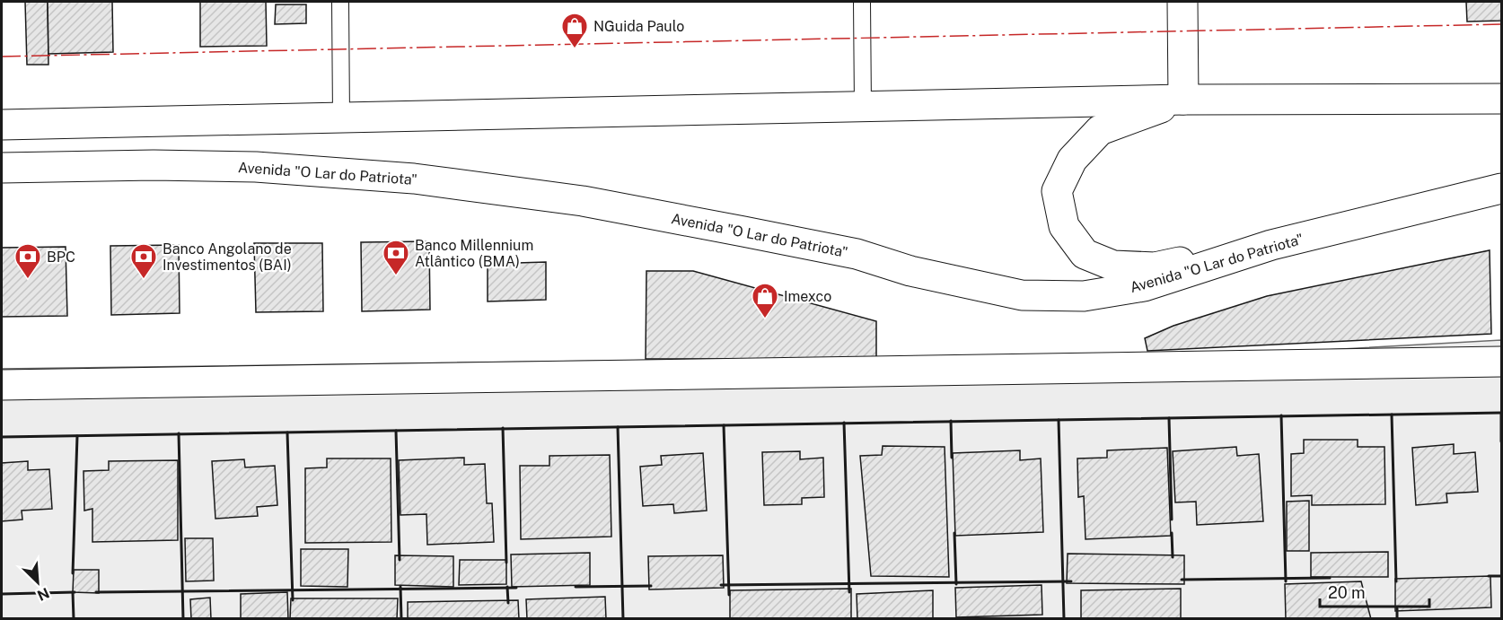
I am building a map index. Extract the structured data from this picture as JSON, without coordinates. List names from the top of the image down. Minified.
{"streets":{"main road":["Avenida \"O Lar do Patriota\""]},"places":{"shop":["NGuida Paulo","Imexco"],"bank":["Banco Millennium Atlântico (BMA)","BPC","Banco Angolano de Investimentos (BAI)"]},"scale_bar":"20 m","north":"bottom right"}
